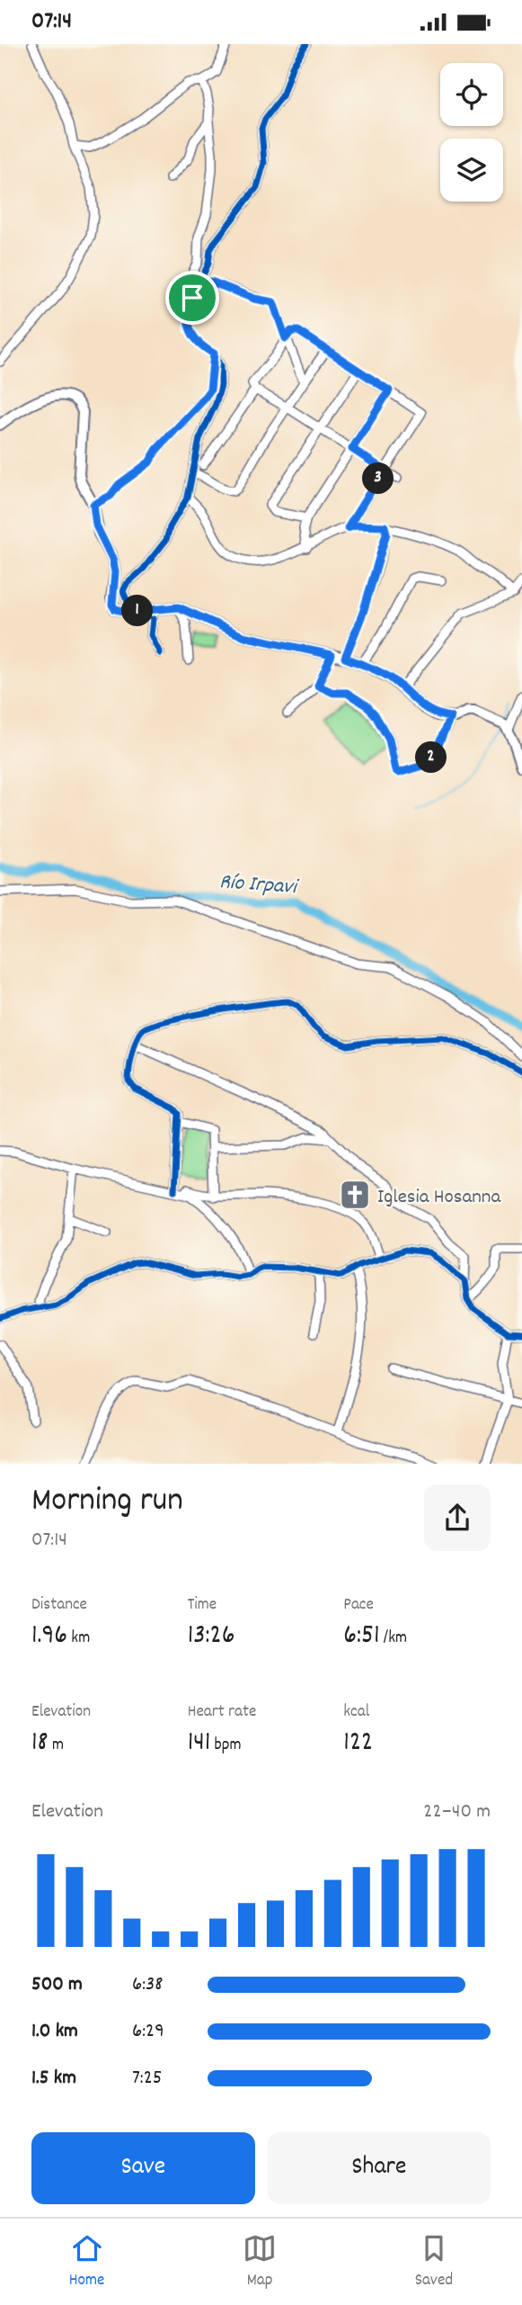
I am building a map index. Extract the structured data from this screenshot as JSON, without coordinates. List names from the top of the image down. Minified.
{"water":["Río Irpavi"],"places":{"church":["Iglesia Hosanna"]},"page":{"status":"07:14","pins":["3","1","2"],"heading":["Morning run","07:14"],"stats":[["Distance","1.96 km"],["Time","13:26"],["Pace","6:51 /km"],["Elevation","18 m"],["Heart rate","141 bpm"],["kcal","122"]],"chart":["Elevation","22–40 m"],"list":[{"name":"500 m","note":"6:38"},{"name":"1.0 km","note":"6:29"},{"name":"1.5 km","note":"7:25"}],"buttons":["Save","Share"],"tabs":["Home","Map","Saved"]}}
